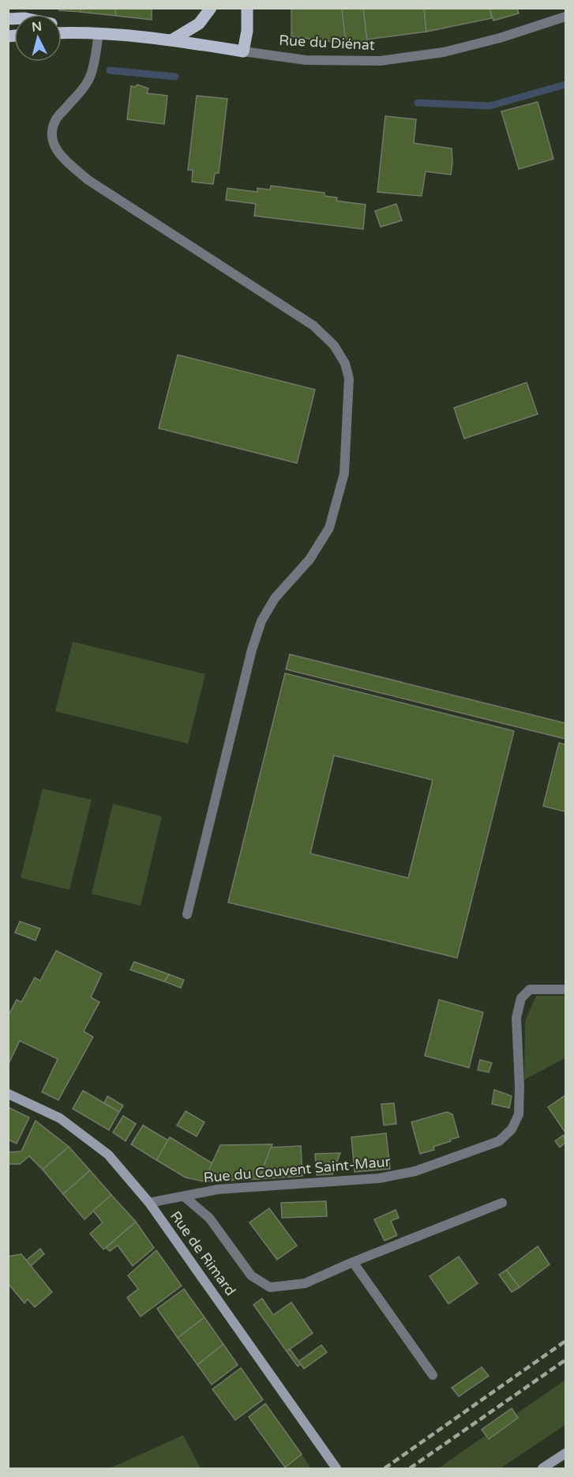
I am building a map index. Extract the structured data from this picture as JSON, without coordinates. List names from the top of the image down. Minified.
{"streets":{"main road":["Rue du Diénat"],"street":["Rue du Couvent Saint-Maur","Rue de Rimard"]},"crossings":[["Rue du Couvent Saint-Maur","Rue de Rimard"]],"north":"top"}
